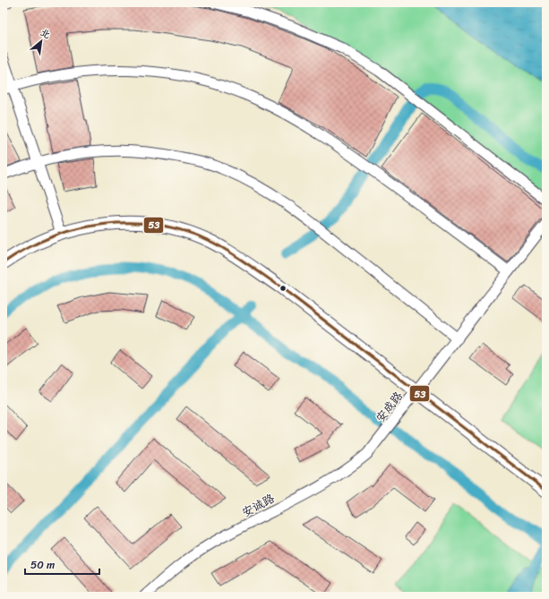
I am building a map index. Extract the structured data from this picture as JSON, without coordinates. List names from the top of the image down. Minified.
{"streets":{"street":["安成路","安诚路"]},"crossings":[["安成路","安诚路"]],"lines":["transit line 53"],"scale_bar":"50 m","north":"top right"}
